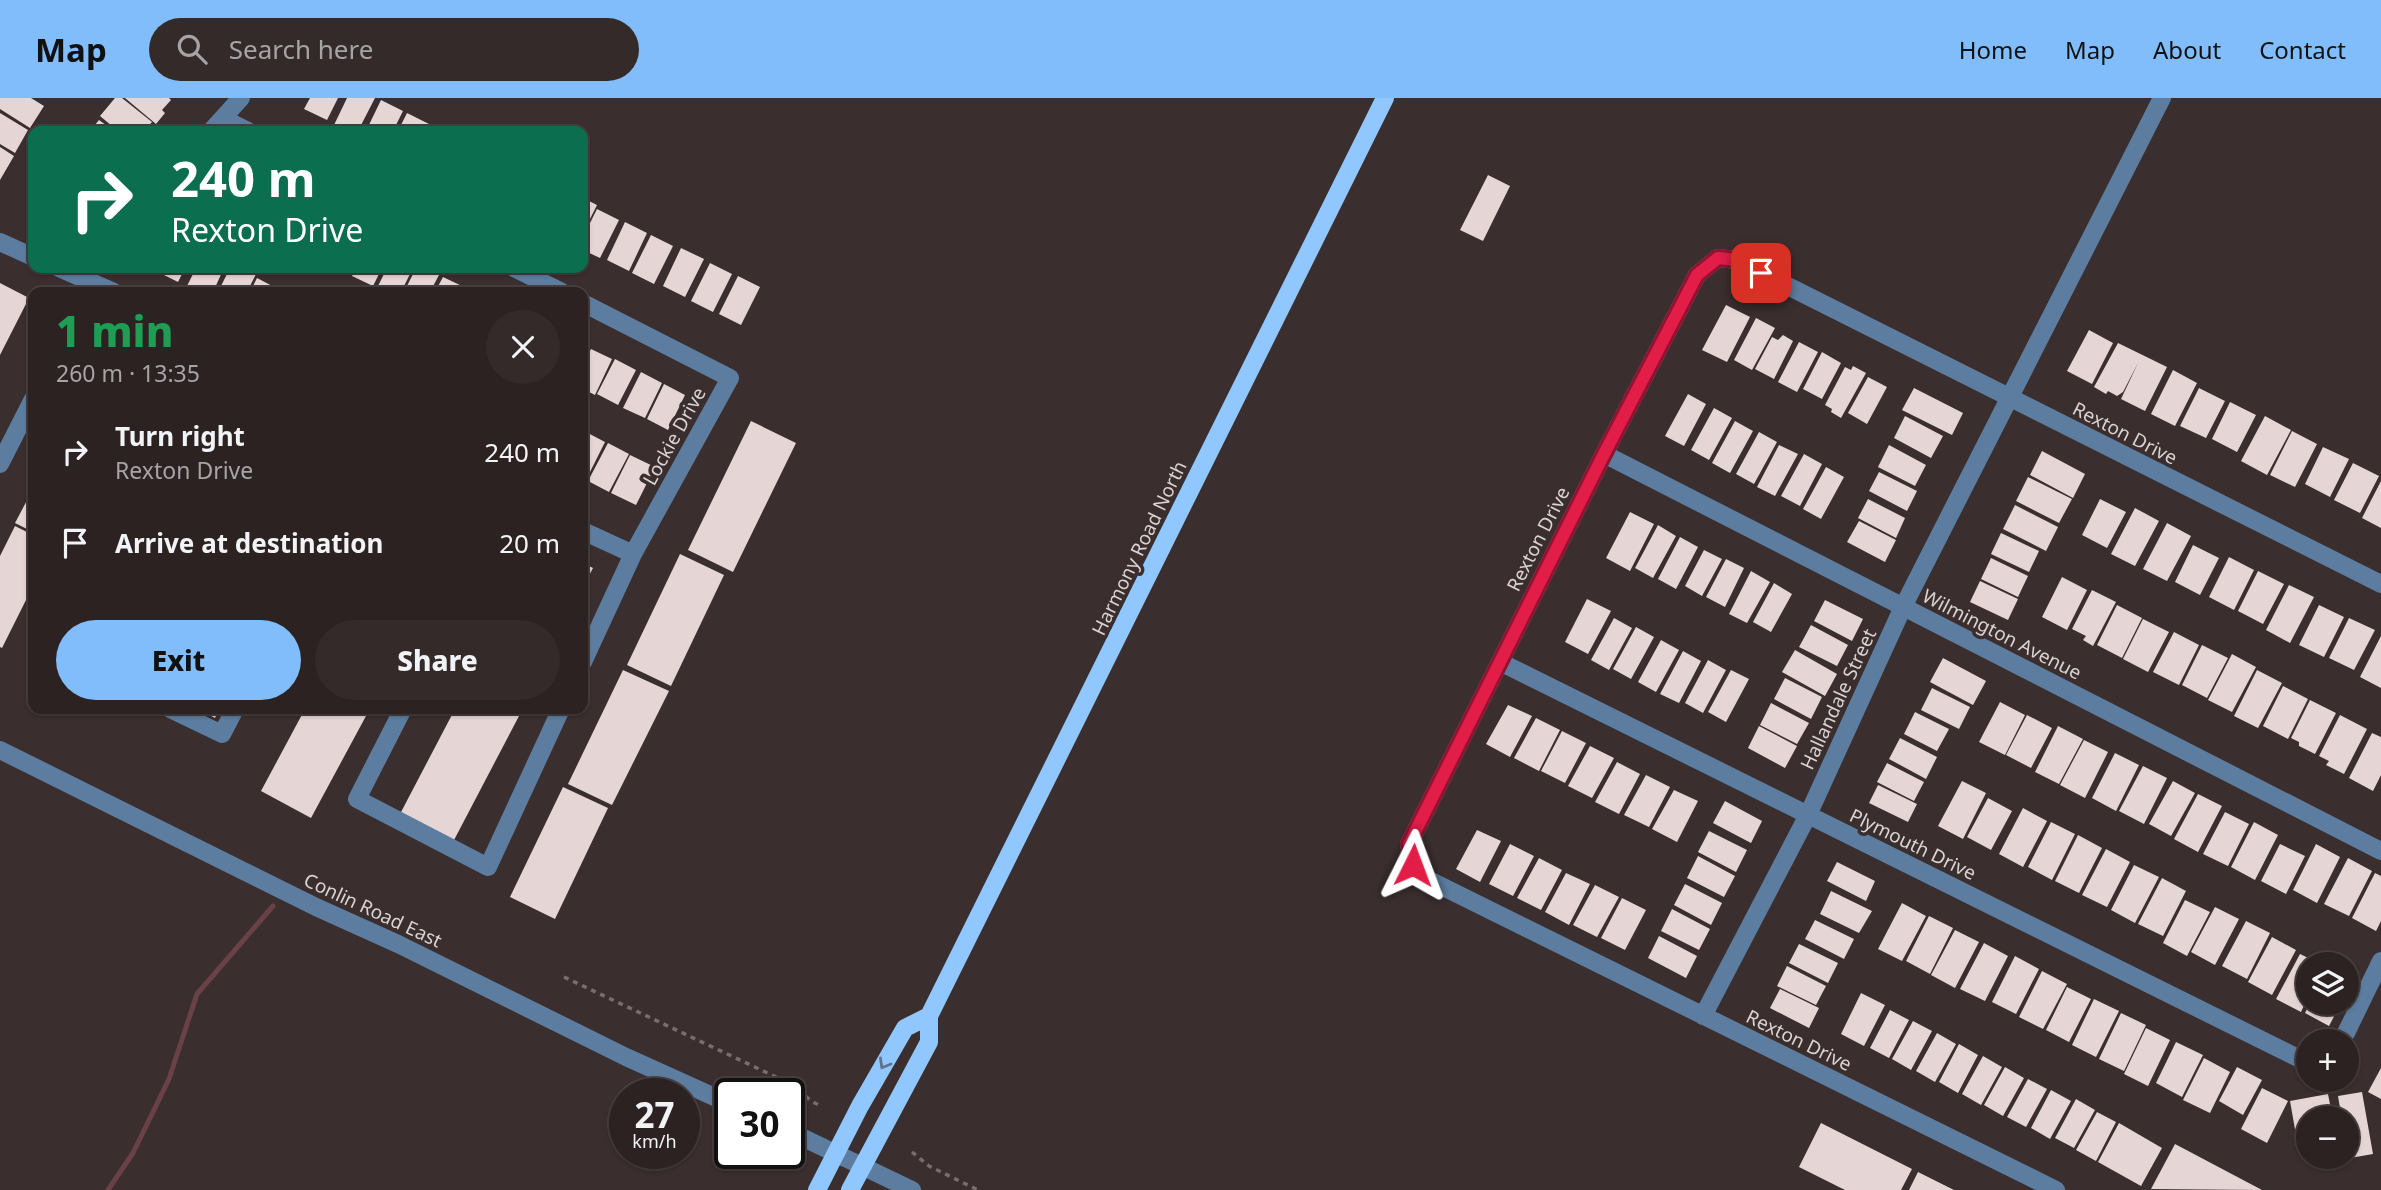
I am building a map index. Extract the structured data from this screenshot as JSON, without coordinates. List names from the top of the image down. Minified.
{"streets":{"main road":["Harmony Road North"],"street":["Rexton Drive","Lockie Drive","Wilmington Avenue","Hallandale Street","Plymouth Drive","Conlin Road East"]},"crossings":[["Rexton Drive","Wilmington Avenue"],["Rexton Drive","Hallandale Street"],["Rexton Drive","Plymouth Drive"],["Wilmington Avenue","Hallandale Street"],["Hallandale Street","Plymouth Drive"]],"page":{"header":"Map","search":"Search here","nav":["Home","Map","About","Contact"],"turn":["240 m","Rexton Drive"],"heading":["1 min","260 m · 13:35"],"list":[{"name":"Turn right","note":"Rexton Drive","value":"240 m"},{"name":"Arrive at destination","value":"20 m"}],"buttons":["Exit","Share"],"map_buttons":["+","−"],"speed":"27 km/h","limit":"30"}}
